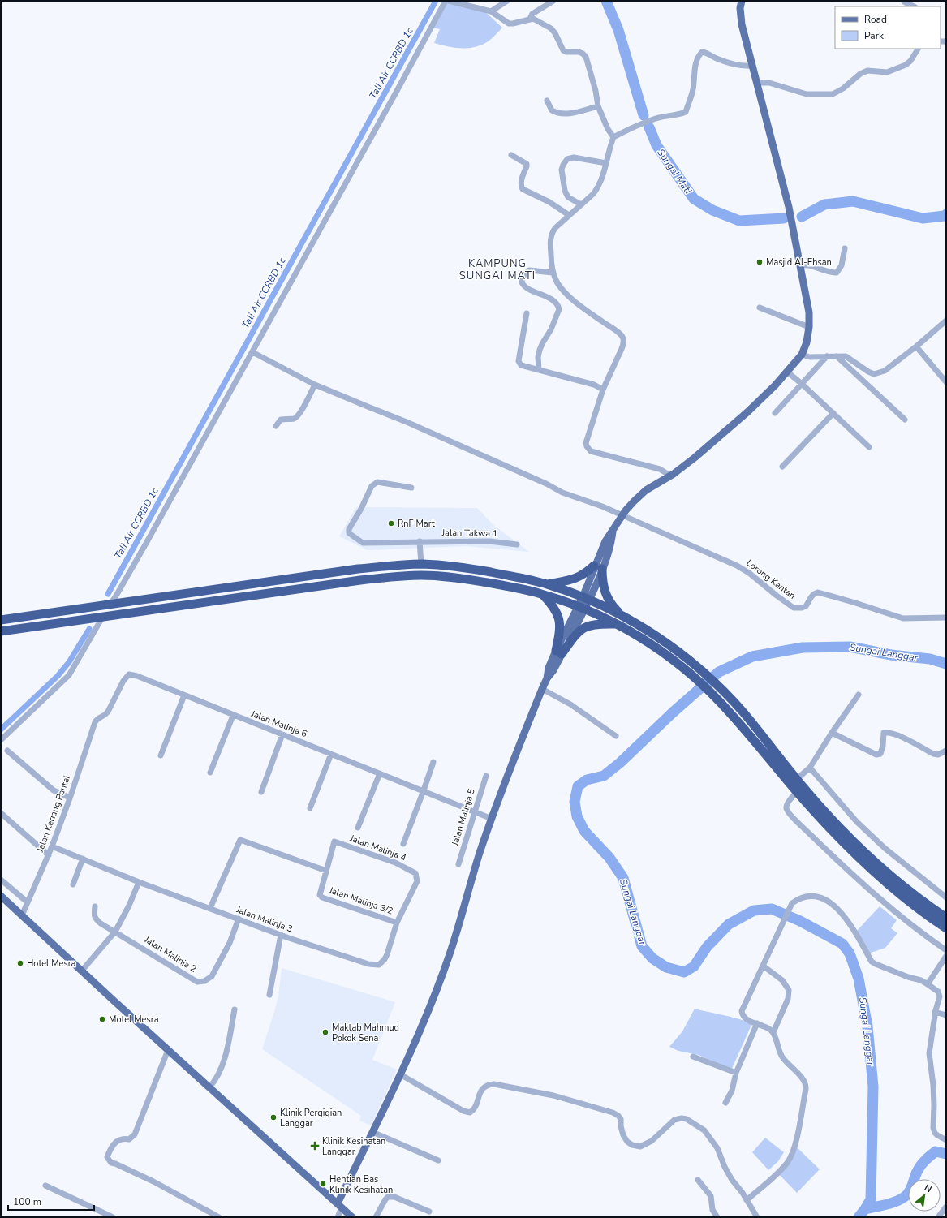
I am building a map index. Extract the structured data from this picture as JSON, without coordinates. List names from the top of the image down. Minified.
{"streets":{"street":["Jalan Takwa 1","Lorong Kantan","Jalan Malinja 6","Jalan Keriang Pantai","Jalan Malinja 5","Jalan Malinja 4","Jalan Malinja 3/2","Jalan Malinja 3","Jalan Malinja 2"]},"crossings":[["Jalan Malinja 6","Jalan Keriang Pantai"],["Jalan Malinja 6","Jalan Malinja 5"],["Jalan Keriang Pantai","Jalan Malinja 3"],["Jalan Malinja 4","Jalan Malinja 3/2"],["Jalan Malinja 4","Jalan Malinja 3"],["Jalan Malinja 3/2","Jalan Malinja 3"],["Jalan Malinja 3","Jalan Malinja 2"]],"districts":["KAMPUNG SUNGAI MATI"],"water":["Tali Air CCRBD 1c","Sungai Mati","Sungai Langgar"],"places":{"other":["Masjid Al-Ehsan","RnF Mart","Hotel Mesra","Motel Mesra","Maktab Mahmud Pokok Sena","Klinik Pergigian Langgar","Hentian Bas Klinik Kesihatan"],"health":["Klinik Kesihatan Langgar"]},"legend":["Road","Park"],"scale_bar":"100 m","north":"top right"}
